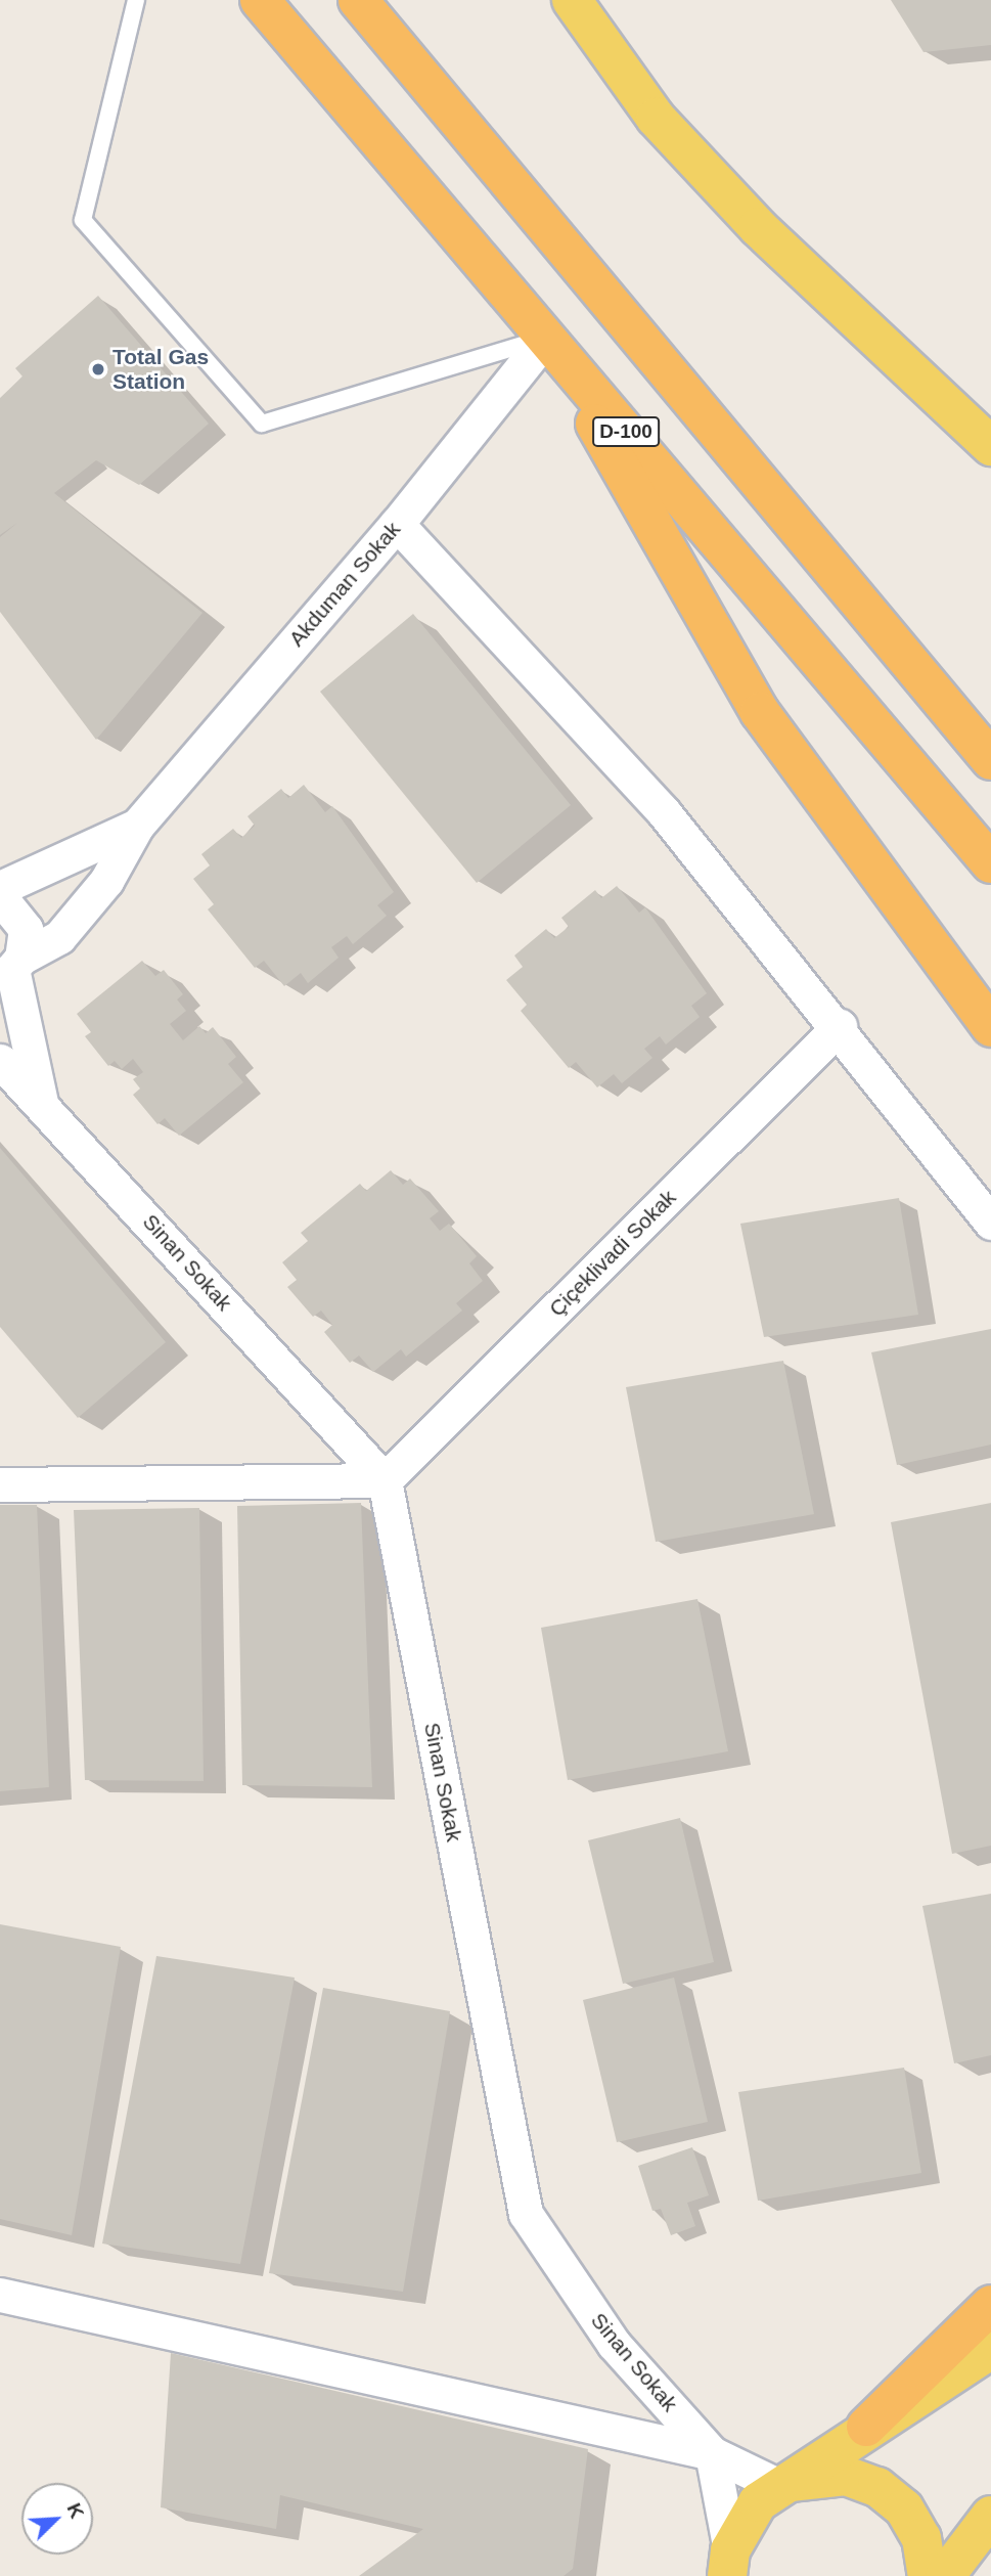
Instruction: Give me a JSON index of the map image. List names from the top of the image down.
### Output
{
  "streets": {
    "highway": ["D-100"],
    "street": ["Akduman Sokak", "Çiçeklivadi Sokak", "Sinan Sokak"]
  },
  "crossings": [
    ["D-100", "Akduman Sokak"],
    ["Çiçeklivadi Sokak", "Sinan Sokak"]
  ],
  "places": ["Total Gas Station"],
  "north": "top right"
}
